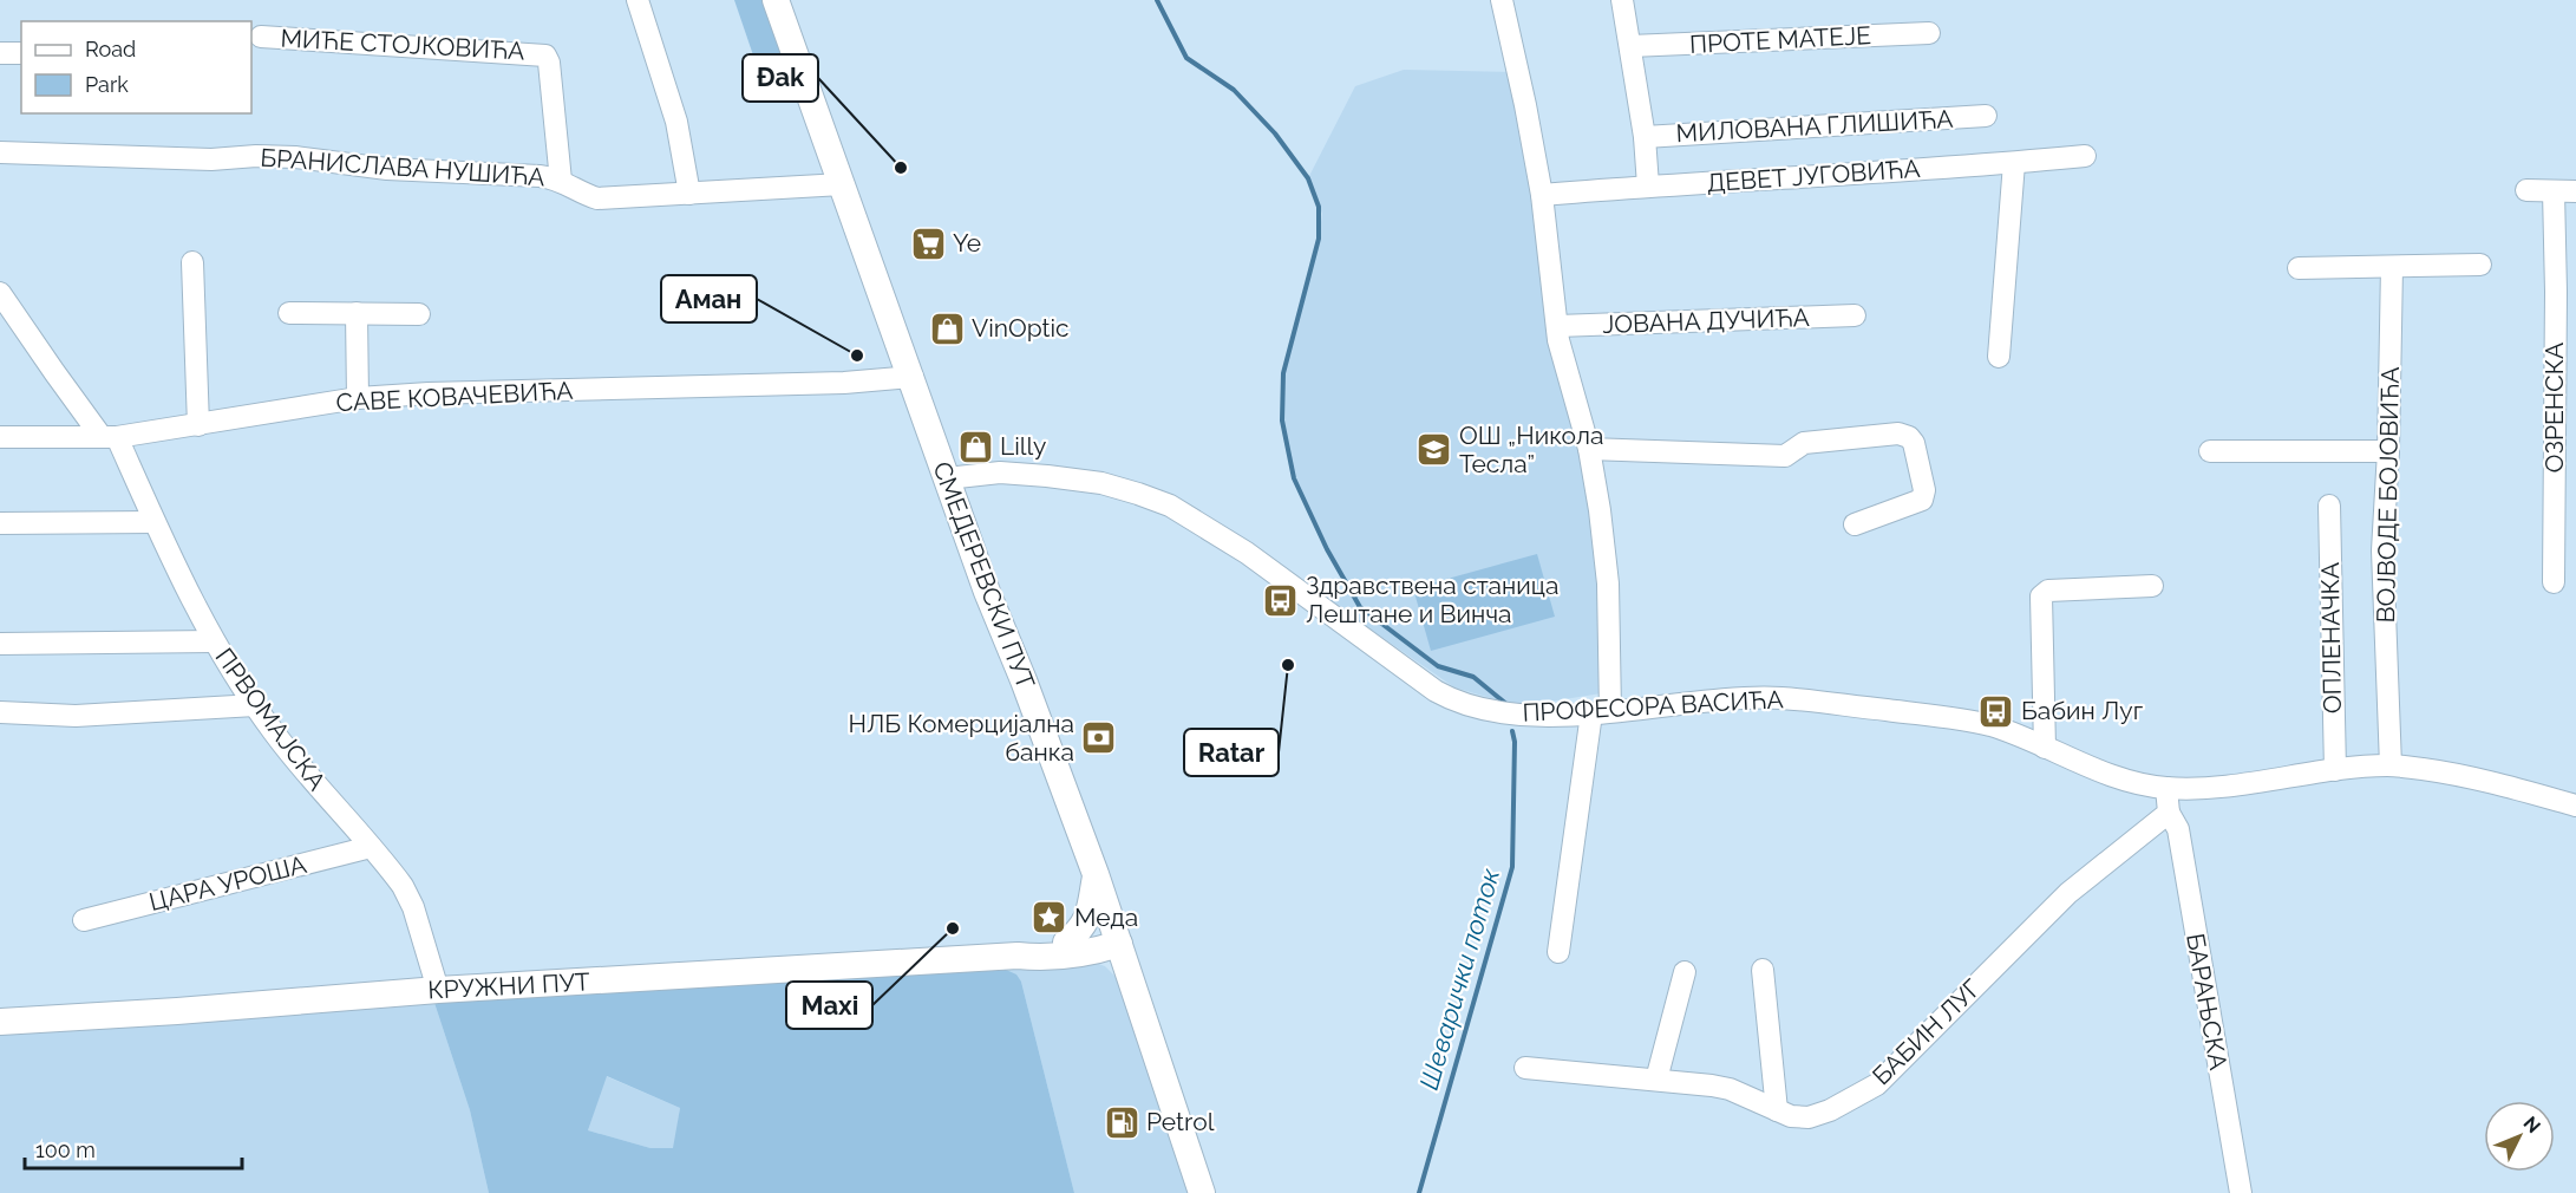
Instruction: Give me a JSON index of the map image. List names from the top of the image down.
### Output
{
  "streets": {
    "main road": ["СМЕДЕРЕВСКИ ПУТ", "КРУЖНИ ПУТ"],
    "street": [
      "ПРОТЕ МАТЕЈЕ",
      "МИЋЕ СТОЈКОВИЋА",
      "МИЛОВАНА ГЛИШИЋА",
      "БРАНИСЛАВА НУШИЋА",
      "ДЕВЕТ ЈУГОВИЋА",
      "ЈОВАНА ДУЧИЋА",
      "САВЕ КОВАЧЕВИЋА",
      "ОЗРЕНСКА",
      "ВОЈВОДЕ БОЈОВИЋА",
      "ОПЛЕНАЧКА",
      "ПРОФЕСОРА ВАСИЋА",
      "ПРВОМАЈСКА",
      "ЦАРА УРОША",
      "БАРАЊСКА",
      "БАБИН ЛУГ"
    ]
  },
  "crossings": [
    ["МИЋЕ СТОЈКОВИЋА", "БРАНИСЛАВА НУШИЋА"],
    ["БРАНИСЛАВА НУШИЋА", "СМЕДЕРЕВСКИ ПУТ"],
    ["САВЕ КОВАЧЕВИЋА", "СМЕДЕРЕВСКИ ПУТ"],
    ["САВЕ КОВАЧЕВИЋА", "ПРВОМАЈСКА"],
    ["ВОЈВОДЕ БОЈОВИЋА", "ПРОФЕСОРА ВАСИЋА"],
    ["СМЕДЕРЕВСКИ ПУТ", "ПРОФЕСОРА ВАСИЋА"],
    ["СМЕДЕРЕВСКИ ПУТ", "КРУЖНИ ПУТ"],
    ["ОПЛЕНАЧКА", "ПРОФЕСОРА ВАСИЋА"],
    ["ПРВОМАЈСКА", "ЦАРА УРОША"],
    ["ПРВОМАЈСКА", "КРУЖНИ ПУТ"],
    ["БАРАЊСКА", "БАБИН ЛУГ"]
  ],
  "water": ["Шеварички поток"],
  "places": {
    "other": [
      "Đak",
      "Аман",
      "Ratar",
      "Maxi"
    ],
    "supermarket": ["Ye"],
    "shop": ["VinOptic", "Lilly"],
    "school or university": ["ОШ „Никола Тесла”"],
    "bus stop": ["Здравствена станица Лештане и Винча", "Бабин Луг"],
    "bank": ["НЛБ Комерцијална банка"],
    "place": ["Меда"],
    "fuel station": ["Petrol"]
  },
  "legend": ["Road", "Park"],
  "scale_bar": "100 m",
  "north": "top right"
}
